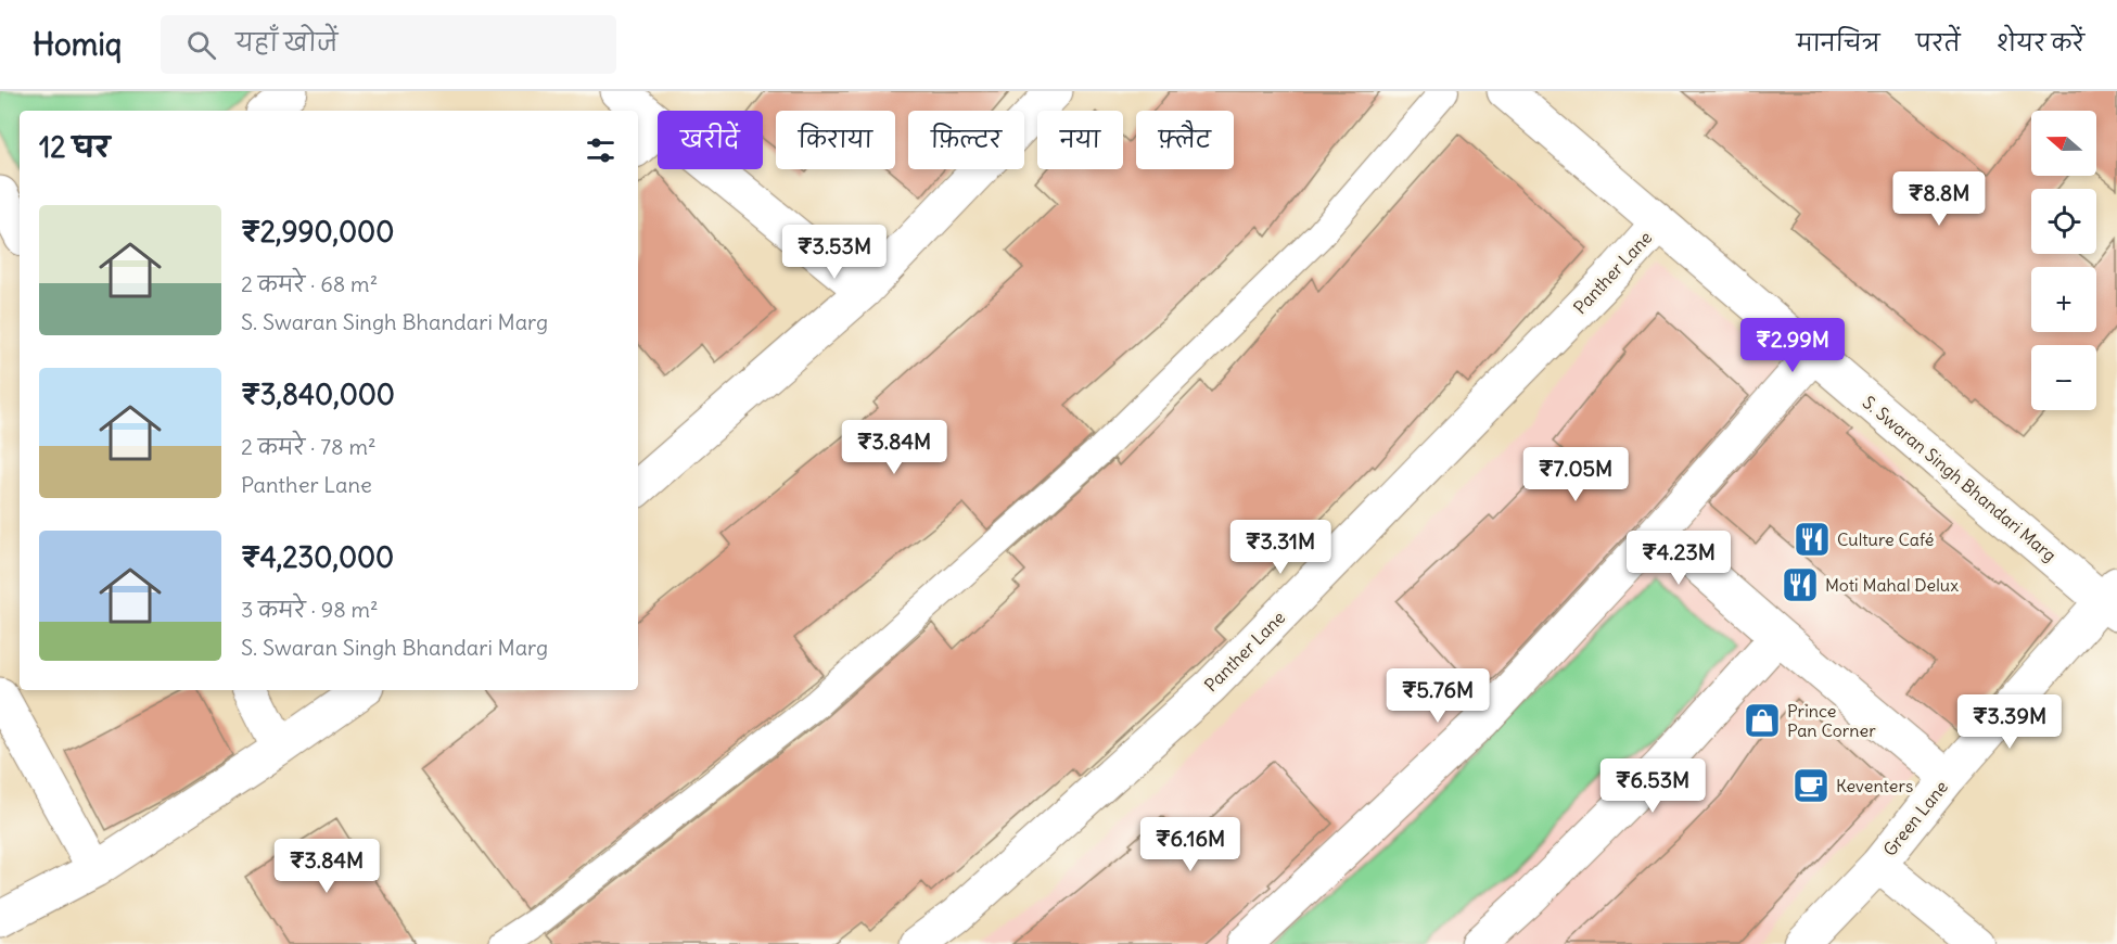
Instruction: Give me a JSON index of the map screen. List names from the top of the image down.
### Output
{
  "streets": {
    "street": ["Panther Lane", "S. Swaran Singh Bhandari Marg", "Green Lane"]
  },
  "crossings": [
    ["Panther Lane", "S. Swaran Singh Bhandari Marg"],
    ["S. Swaran Singh Bhandari Marg", "Green Lane"]
  ],
  "places": {
    "restaurant": ["Culture Café", "Moti Mahal Delux"],
    "shop": ["Prince Pan Corner"],
    "cafe": ["Keventers"]
  },
  "north": "left",
  "page": {
    "header": "Homiq",
    "search": "यहाँ खोजें",
    "nav": ["मानचित्र", "परतें", "शेयर करें"],
    "map_buttons": ["+", "−"],
    "chip": [
      "खरीदें",
      "किराया",
      "फ़िल्टर",
      "नया",
      "फ़्लैट"
    ],
    "heading": "12 घर",
    "price": [
      "₹8.8M",
      "₹3.53M",
      "₹2.99M",
      "₹3.84M",
      "₹7.05M",
      "₹3.31M",
      "₹4.23M",
      "₹5.76M",
      "₹3.39M",
      "₹6.53M",
      "₹6.16M",
      "₹3.84M"
    ],
    "list": [
      {
        "name": "₹2,990,000",
        "note": "2 कमरे · 68 m² · S. Swaran Singh Bhandari Marg"
      },
      {
        "name": "₹3,840,000",
        "note": "2 कमरे · 78 m² · Panther Lane"
      },
      {
        "name": "₹4,230,000",
        "note": "3 कमरे · 98 m² · S. Swaran Singh Bhandari Marg"
      }
    ]
  }
}
